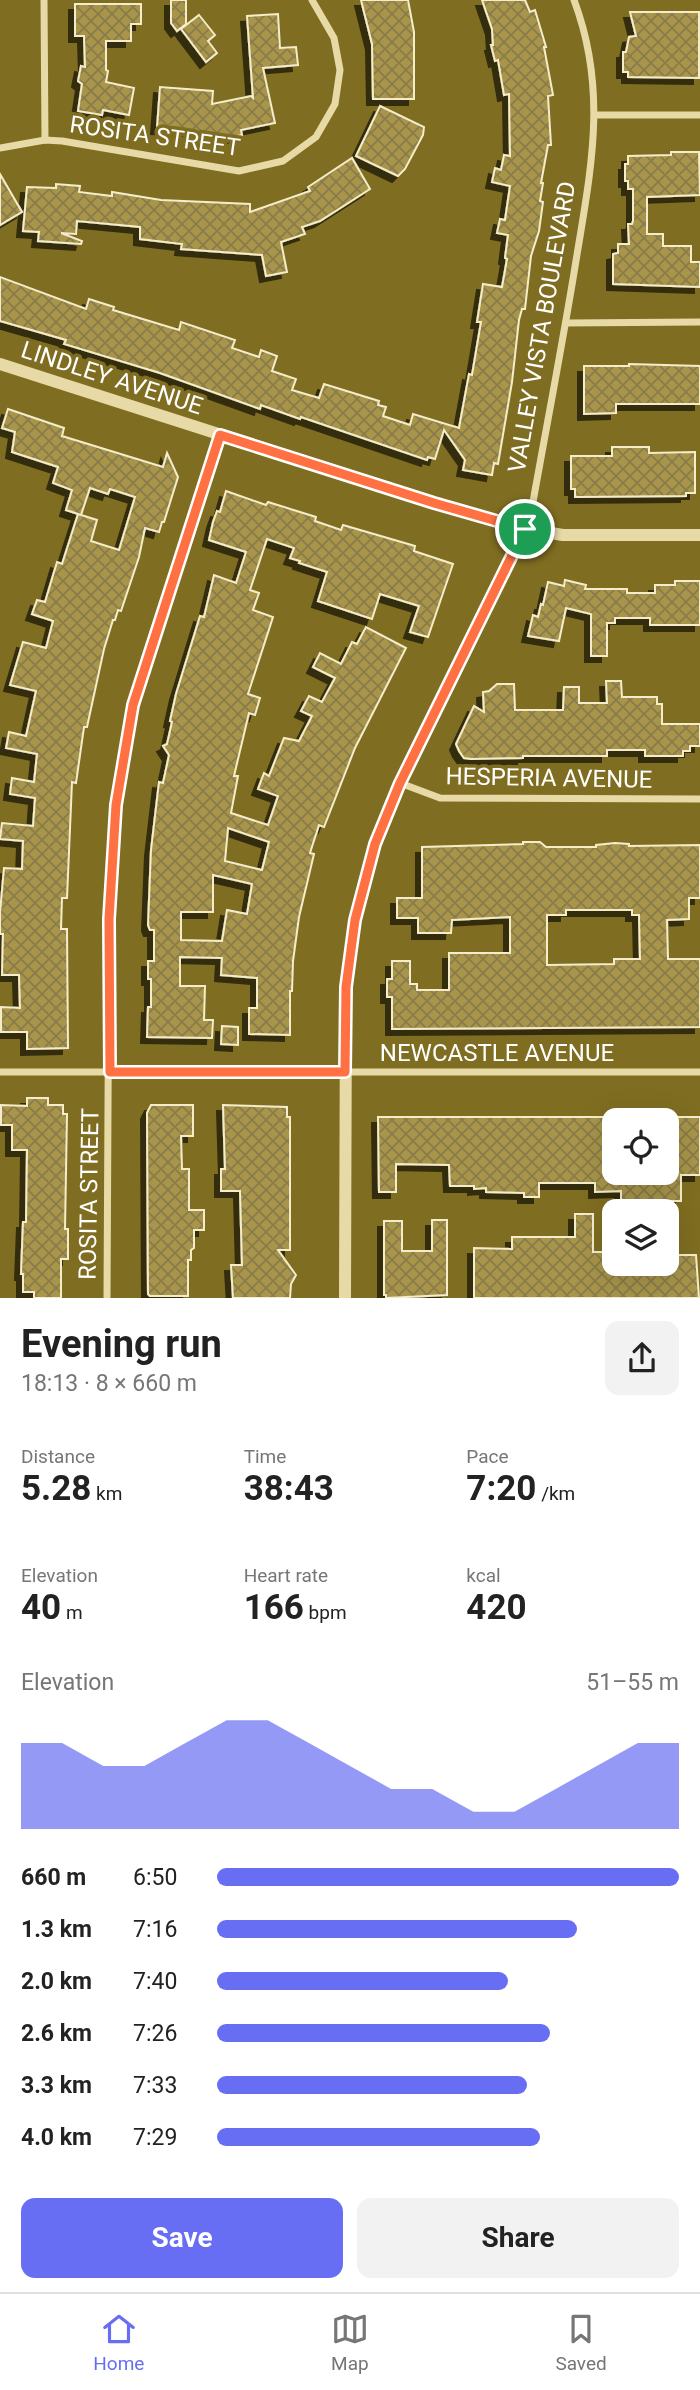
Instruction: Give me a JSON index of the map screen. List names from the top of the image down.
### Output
{
  "streets": {
    "street": [
      "ROSITA STREET",
      "VALLEY VISTA BOULEVARD",
      "LINDLEY AVENUE",
      "HESPERIA AVENUE",
      "NEWCASTLE AVENUE"
    ]
  },
  "crossings": [
    ["ROSITA STREET", "LINDLEY AVENUE"],
    ["ROSITA STREET", "NEWCASTLE AVENUE"],
    ["VALLEY VISTA BOULEVARD", "LINDLEY AVENUE"],
    ["VALLEY VISTA BOULEVARD", "HESPERIA AVENUE"],
    ["VALLEY VISTA BOULEVARD", "NEWCASTLE AVENUE"]
  ],
  "page": {
    "heading": ["Evening run", "18:13 · 8 × 660 m"],
    "stats": [
      ["Distance", "5.28 km"],
      ["Time", "38:43"],
      ["Pace", "7:20 /km"],
      ["Elevation", "40 m"],
      ["Heart rate", "166 bpm"],
      ["kcal", "420"]
    ],
    "chart": ["Elevation", "51–55 m"],
    "list": [
      {
        "name": "660 m",
        "note": "6:50"
      },
      {
        "name": "1.3 km",
        "note": "7:16"
      },
      {
        "name": "2.0 km",
        "note": "7:40"
      },
      {
        "name": "2.6 km",
        "note": "7:26"
      },
      {
        "name": "3.3 km",
        "note": "7:33"
      },
      {
        "name": "4.0 km",
        "note": "7:29"
      }
    ],
    "buttons": ["Save", "Share"],
    "tabs": ["Home", "Map", "Saved"]
  }
}
